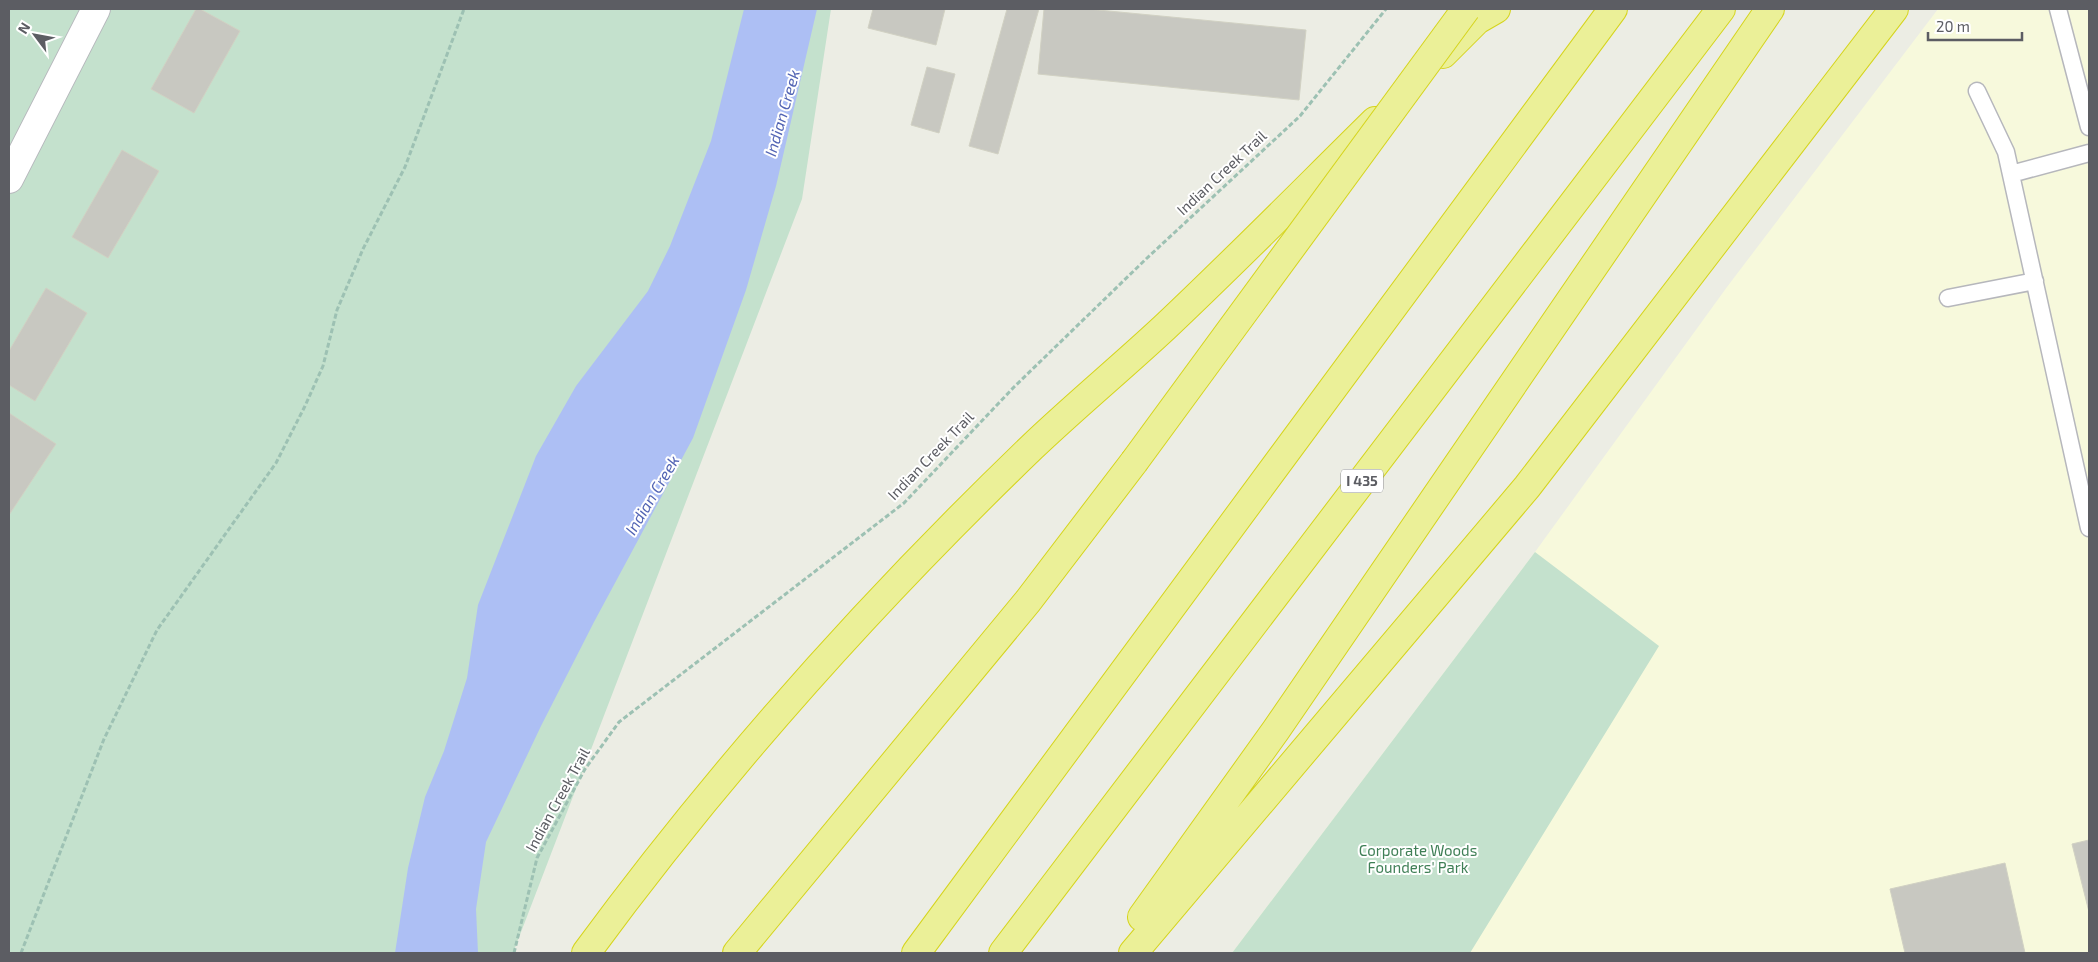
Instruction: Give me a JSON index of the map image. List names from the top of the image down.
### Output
{
  "streets": {
    "highway": ["I 435"],
    "path": ["Indian Creek Trail"]
  },
  "water": ["Indian Creek"],
  "parks": ["Corporate Woods Founders' Park"],
  "scale_bar": "20 m",
  "north": "top left"
}
